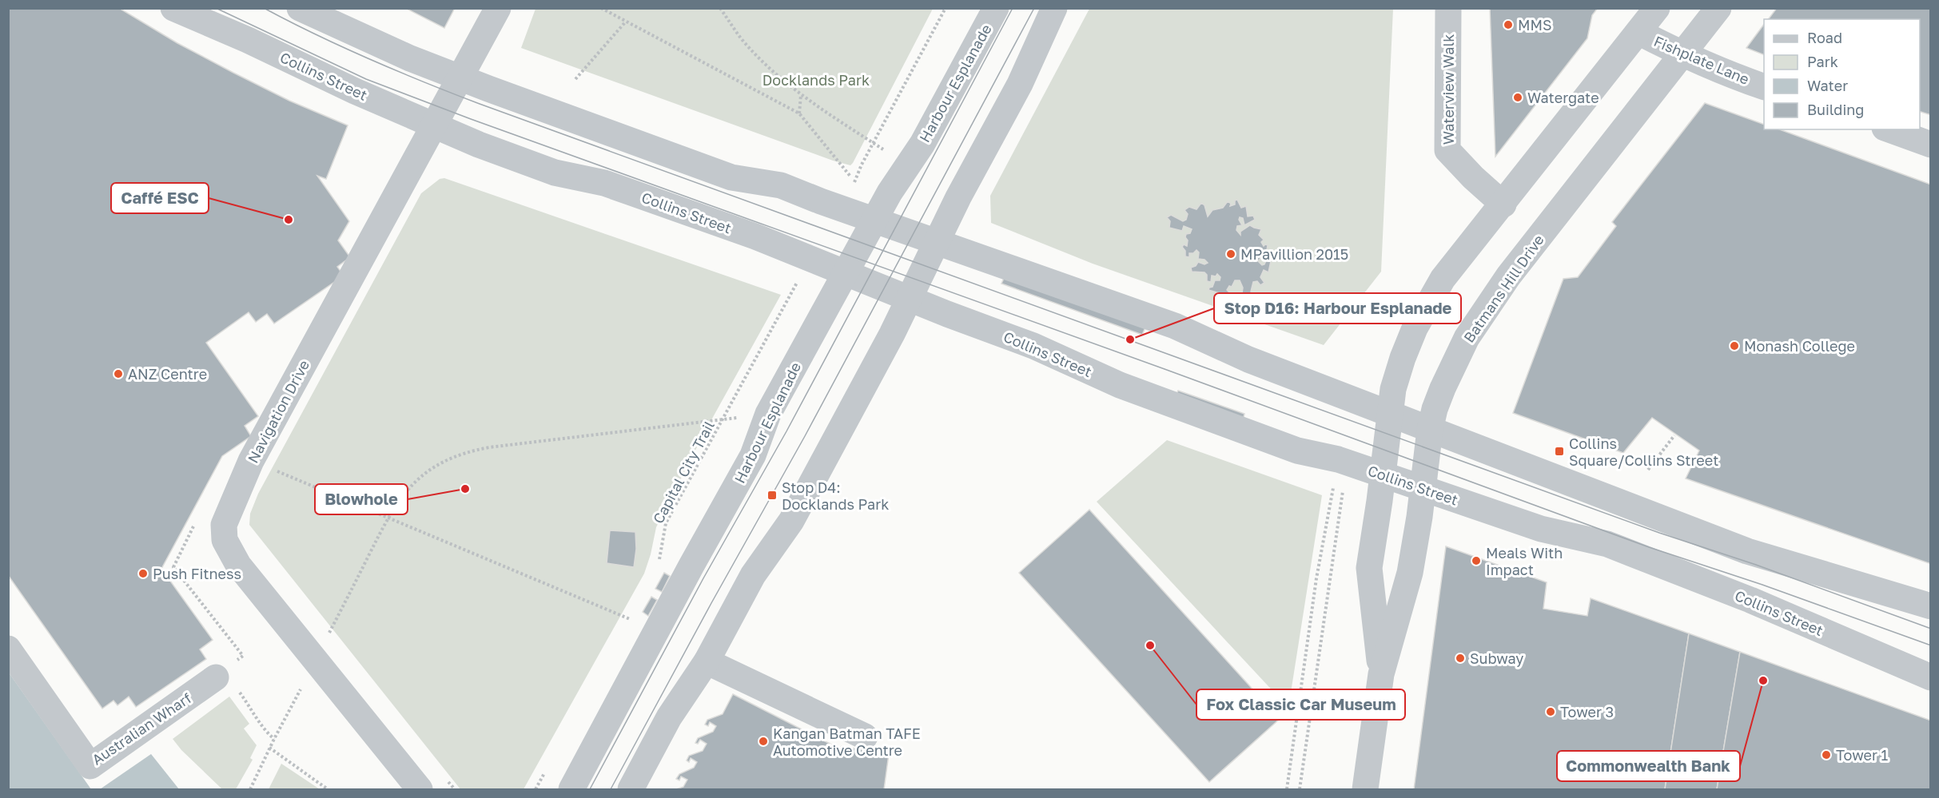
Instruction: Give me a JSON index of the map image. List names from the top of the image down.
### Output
{
  "streets": {
    "street": [
      "Fishplate Lane",
      "Collins Street",
      "Harbour Esplanade",
      "Waterview Walk",
      "Batmans Hill Drive",
      "Navigation Drive",
      "Australian Wharf"
    ],
    "path": ["Capital City Trail"]
  },
  "crossings": [
    ["Fishplate Lane", "Batmans Hill Drive"],
    ["Collins Street", "Harbour Esplanade"],
    ["Collins Street", "Batmans Hill Drive"],
    ["Collins Street", "Navigation Drive"],
    ["Waterview Walk", "Batmans Hill Drive"]
  ],
  "parks": ["Docklands Park"],
  "places": {
    "other": [
      "MMS",
      "Watergate",
      "Caffé ESC",
      "MPavillion 2015",
      "Stop D16: Harbour Esplanade",
      "Monash College",
      "ANZ Centre",
      "Blowhole",
      "Meals With Impact",
      "Push Fitness",
      "Fox Classic Car Museum",
      "Subway",
      "Commonwealth Bank",
      "Tower 3",
      "Kangan Batman TAFE Automotive Centre",
      "Tower 1"
    ],
    "transit": ["Collins Square/Collins Street", "Stop D4: Docklands Park"]
  },
  "legend": [
    "Road",
    "Park",
    "Water",
    "Building"
  ]
}
